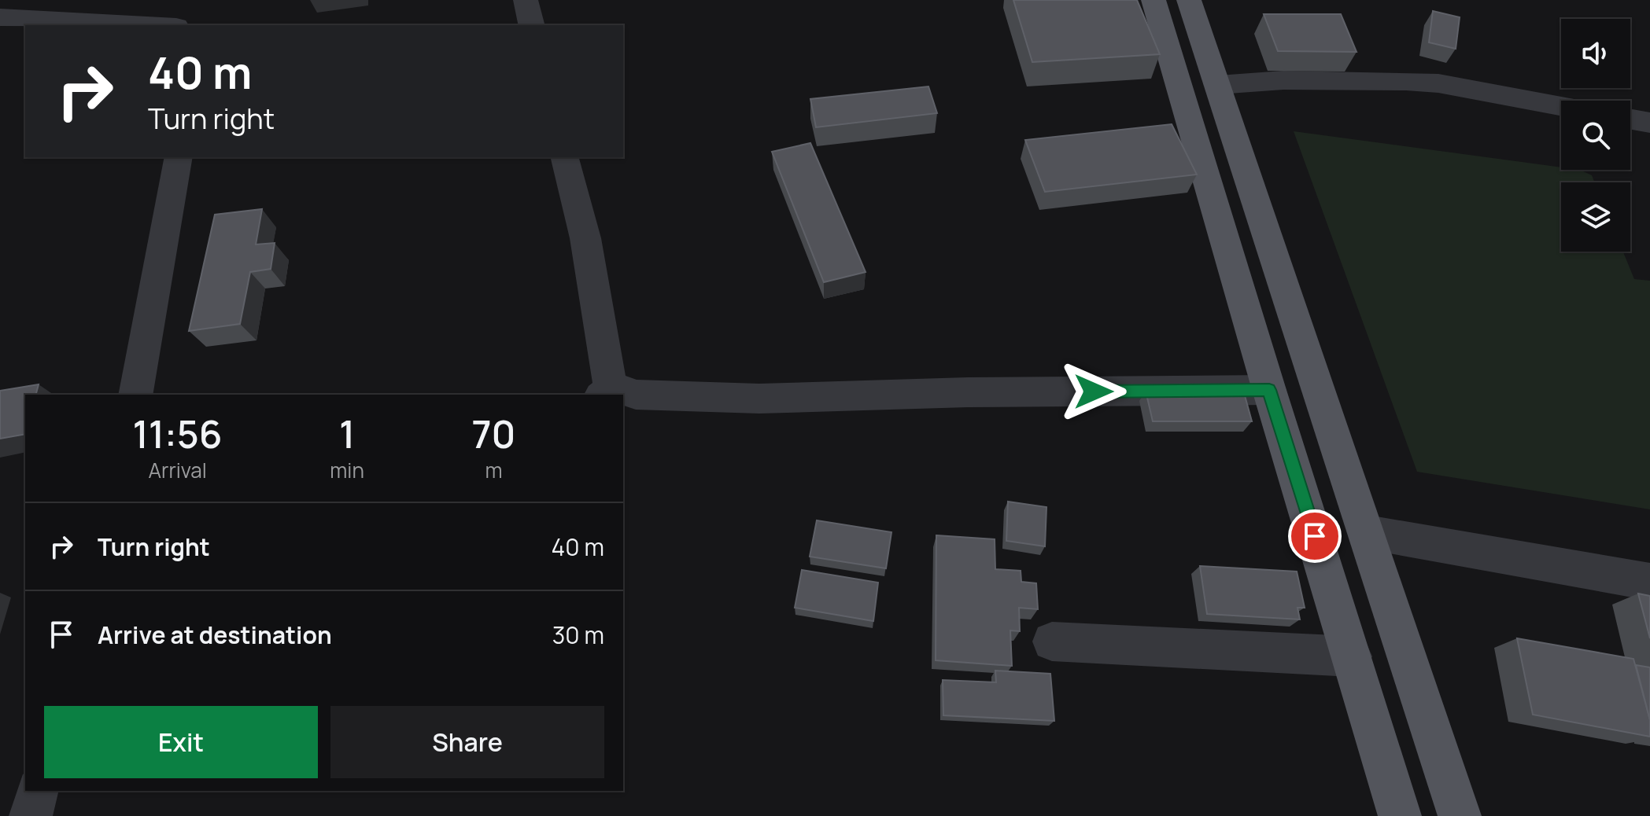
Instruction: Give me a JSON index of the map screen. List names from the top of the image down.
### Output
{
  "page": {
    "turn": ["40 m", "Turn right"],
    "eta": [
      "11:56",
      "Arrival",
      "1",
      "min",
      "70",
      "m"
    ],
    "list": [
      {
        "name": "Turn right",
        "value": "40 m"
      },
      {
        "name": "Arrive at destination",
        "value": "30 m"
      }
    ],
    "buttons": ["Exit", "Share"]
  }
}
